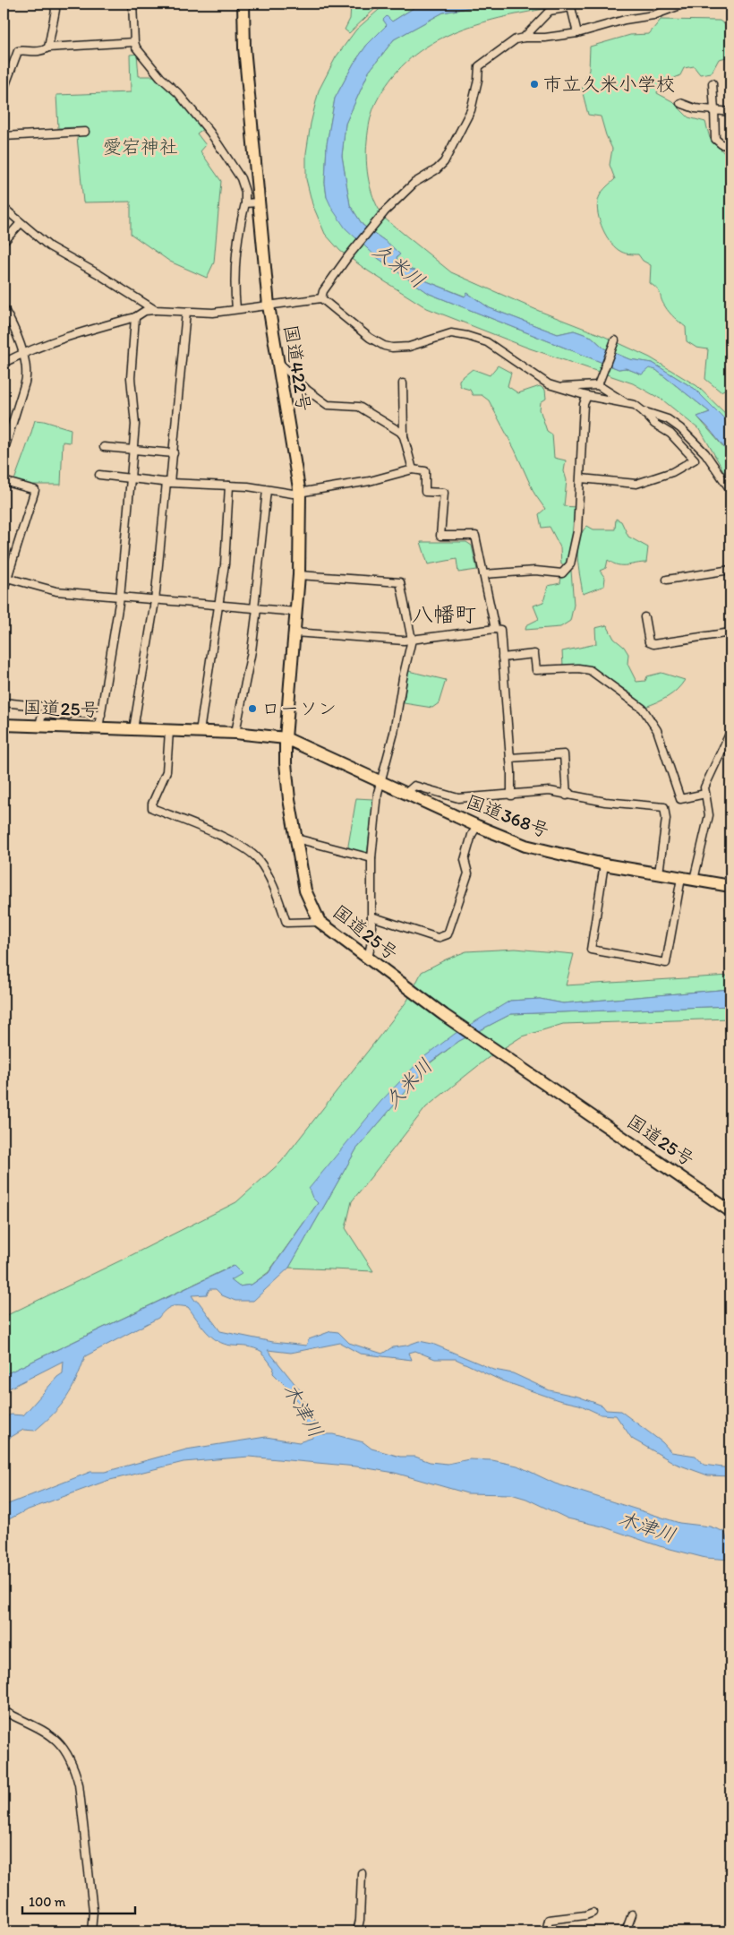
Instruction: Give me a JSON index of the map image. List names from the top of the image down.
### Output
{
  "streets": {
    "highway": ["国道422号", "国道25号", "国道368号"]
  },
  "crossings": [
    ["国道422号", "国道25号"],
    ["国道422号", "国道368号"],
    ["国道25号", "国道368号"]
  ],
  "districts": ["八幡町"],
  "water": ["久米川", "木津川"],
  "parks": ["愛宕神社"],
  "places": ["市立久米小学校", "ローソン"],
  "scale_bar": "100 m"
}
